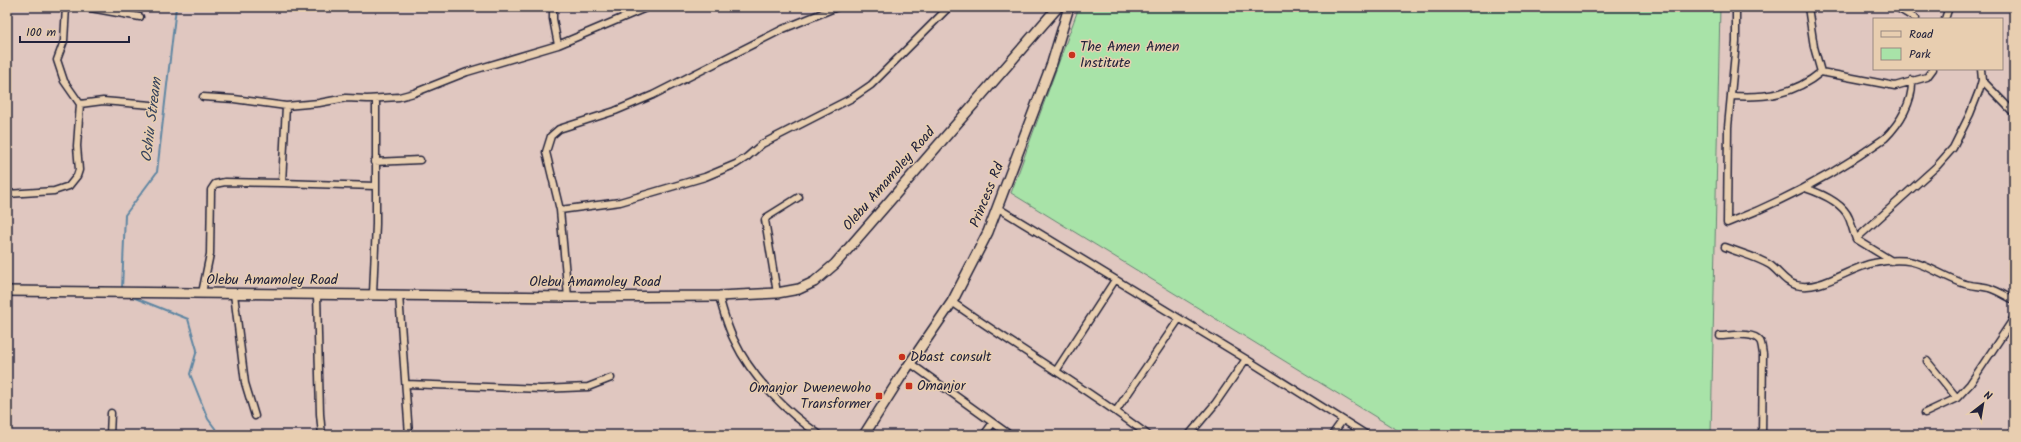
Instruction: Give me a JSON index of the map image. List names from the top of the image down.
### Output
{
  "streets": {
    "street": ["Olebu Amamoley Road", "Princess Rd"]
  },
  "water": ["Oshiu Stream"],
  "places": {
    "other": ["The Amen Amen Institute", "Dbast consult"],
    "transit": ["Omanjor", "Omanjor Dwenewoho Transformer"]
  },
  "legend": ["Road", "Park"],
  "scale_bar": "100 m",
  "north": "top right"
}
